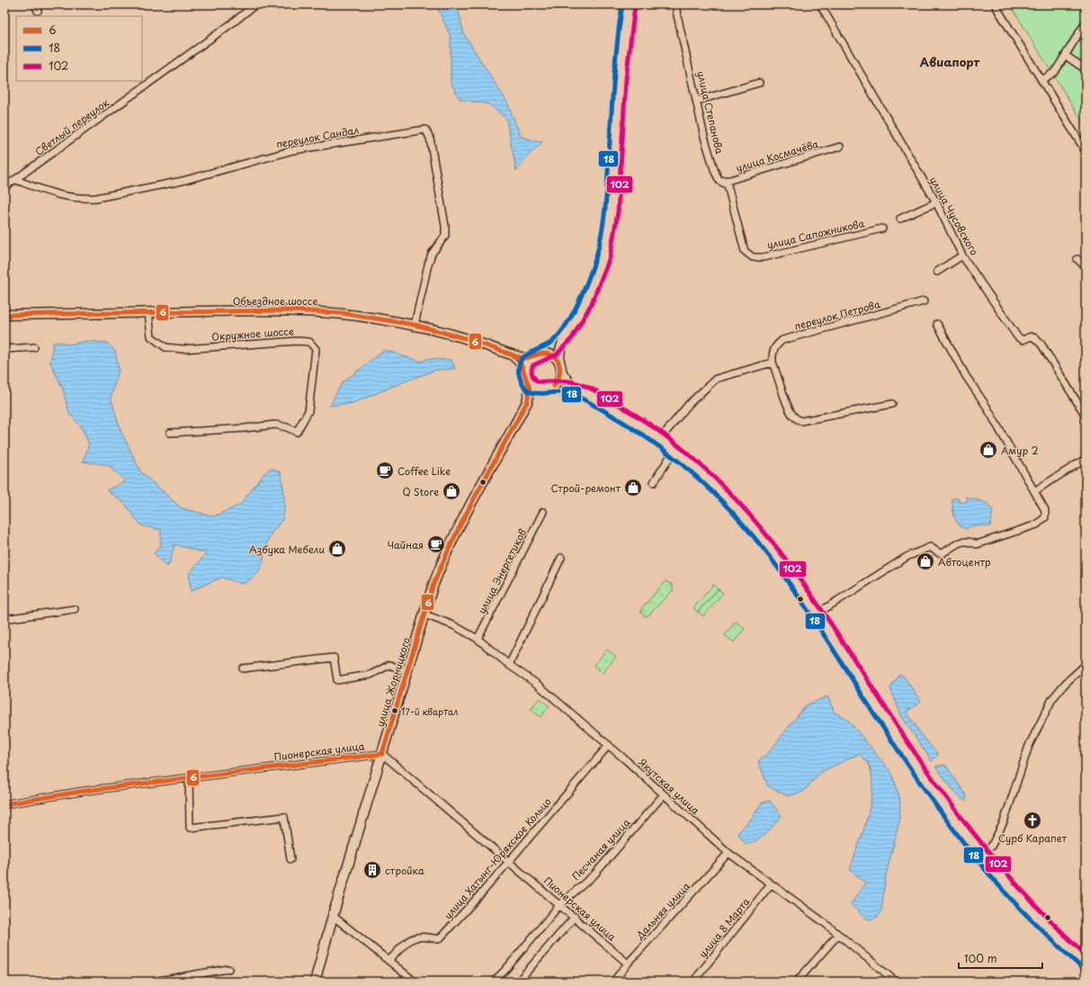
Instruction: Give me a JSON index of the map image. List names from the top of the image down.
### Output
{
  "streets": {
    "main road": ["Объездное шоссе", "улица Жорницкого"],
    "street": [
      "улица Степанова",
      "Светлый переулок",
      "переулок Сандал",
      "улица Космачёва",
      "улица Чусовского",
      "улица Сапожникова",
      "переулок Петрова",
      "Окружное шоссе",
      "улица Энергетиков",
      "Пионерская улица",
      "Якутская улица",
      "Песчаная улица",
      "улица Хатынг-Юряхское Кольцо",
      "Дальняя улица",
      "улица 8 Марта"
    ]
  },
  "crossings": [
    ["улица Степанова", "улица Космачёва"],
    ["улица Степанова", "улица Сапожникова"],
    ["Светлый переулок", "переулок Сандал"],
    ["переулок Сандал", "Объездное шоссе"],
    ["Объездное шоссе", "Окружное шоссе"],
    ["Объездное шоссе", "улица Жорницкого"],
    ["улица Энергетиков", "Якутская улица"],
    ["улица Жорницкого", "Пионерская улица"],
    ["улица Жорницкого", "Якутская улица"],
    ["Пионерская улица", "Песчаная улица"],
    ["Пионерская улица", "улица Хатынг-Юряхское Кольцо"],
    ["Пионерская улица", "Дальняя улица"],
    ["Якутская улица", "Песчаная улица"],
    ["Якутская улица", "улица Хатынг-Юряхское Кольцо"],
    ["Якутская улица", "Дальняя улица"],
    ["Якутская улица", "улица 8 Марта"]
  ],
  "districts": ["Авиапорт"],
  "places": {
    "shop": [
      "Амур 2",
      "Строй-ремонт",
      "Q Store",
      "Азбука Мебели",
      "Автоцентр"
    ],
    "cafe": ["Coffee Like", "Чайная"],
    "other": ["17-й квартал"],
    "church": ["Сурб Карапет"],
    "building": ["стройка"]
  },
  "lines": ["transit line 18", "transit line 102", "transit line 6"],
  "legend": ["6", "18", "102"],
  "scale_bar": "100 m"
}
